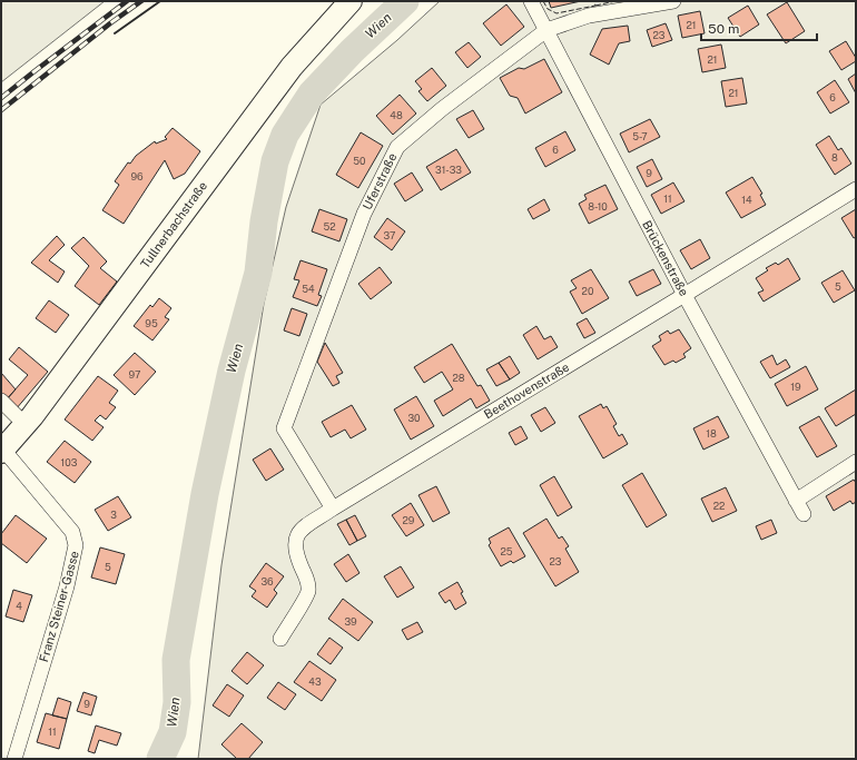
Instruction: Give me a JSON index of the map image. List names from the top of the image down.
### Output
{
  "streets": {
    "main road": ["Tullnerbachstraße"],
    "street": [
      "Uferstraße",
      "Brückenstraße",
      "Beethovenstraße",
      "Franz Steiner-Gasse"
    ]
  },
  "crossings": [
    ["Uferstraße", "Brückenstraße"],
    ["Uferstraße", "Beethovenstraße"],
    ["Tullnerbachstraße", "Franz Steiner-Gasse"],
    ["Brückenstraße", "Beethovenstraße"]
  ],
  "water": ["Wien"],
  "house_numbers": [
    "21",
    "23",
    "21",
    "21",
    "6",
    "48",
    "5-7",
    "6",
    "8",
    "50",
    "31-33",
    "9",
    "96",
    "11",
    "14",
    "8-10",
    "52",
    "37",
    "5",
    "54",
    "20",
    "95",
    "97",
    "28",
    "19",
    "30",
    "18",
    "103",
    "22",
    "3",
    "29",
    "25",
    "23",
    "5",
    "36",
    "4",
    "39",
    "43",
    "9",
    "11"
  ],
  "scale_bar": "50 m"
}
